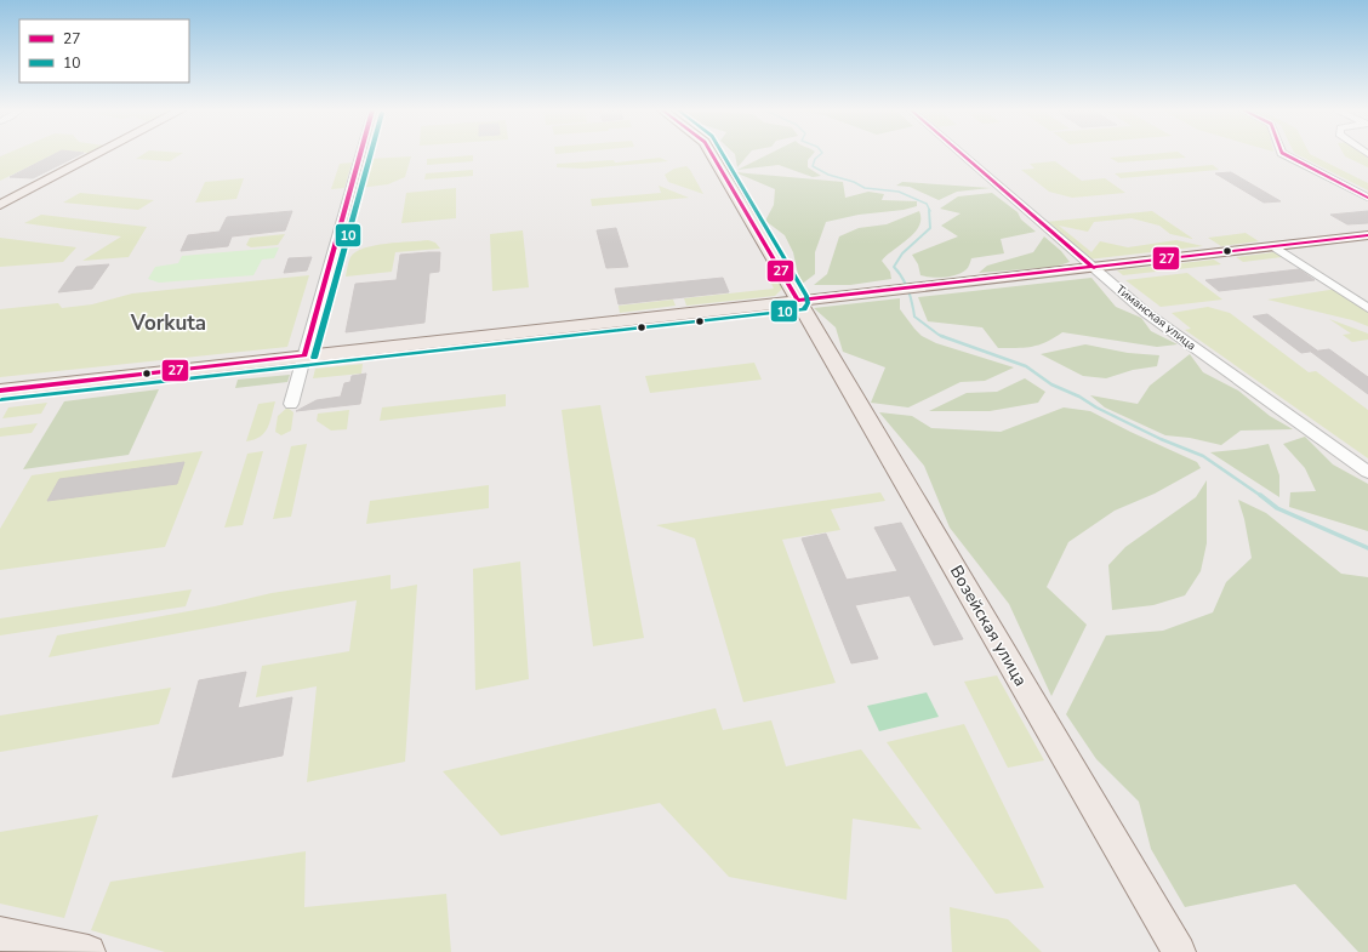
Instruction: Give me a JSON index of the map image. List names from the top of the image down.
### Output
{
  "streets": {
    "main road": ["Возейская улица"],
    "street": ["Тиманская улица"]
  },
  "districts": ["Vorkuta"],
  "lines": ["transit line 27", "transit line 10"],
  "legend": ["27", "10"]
}
